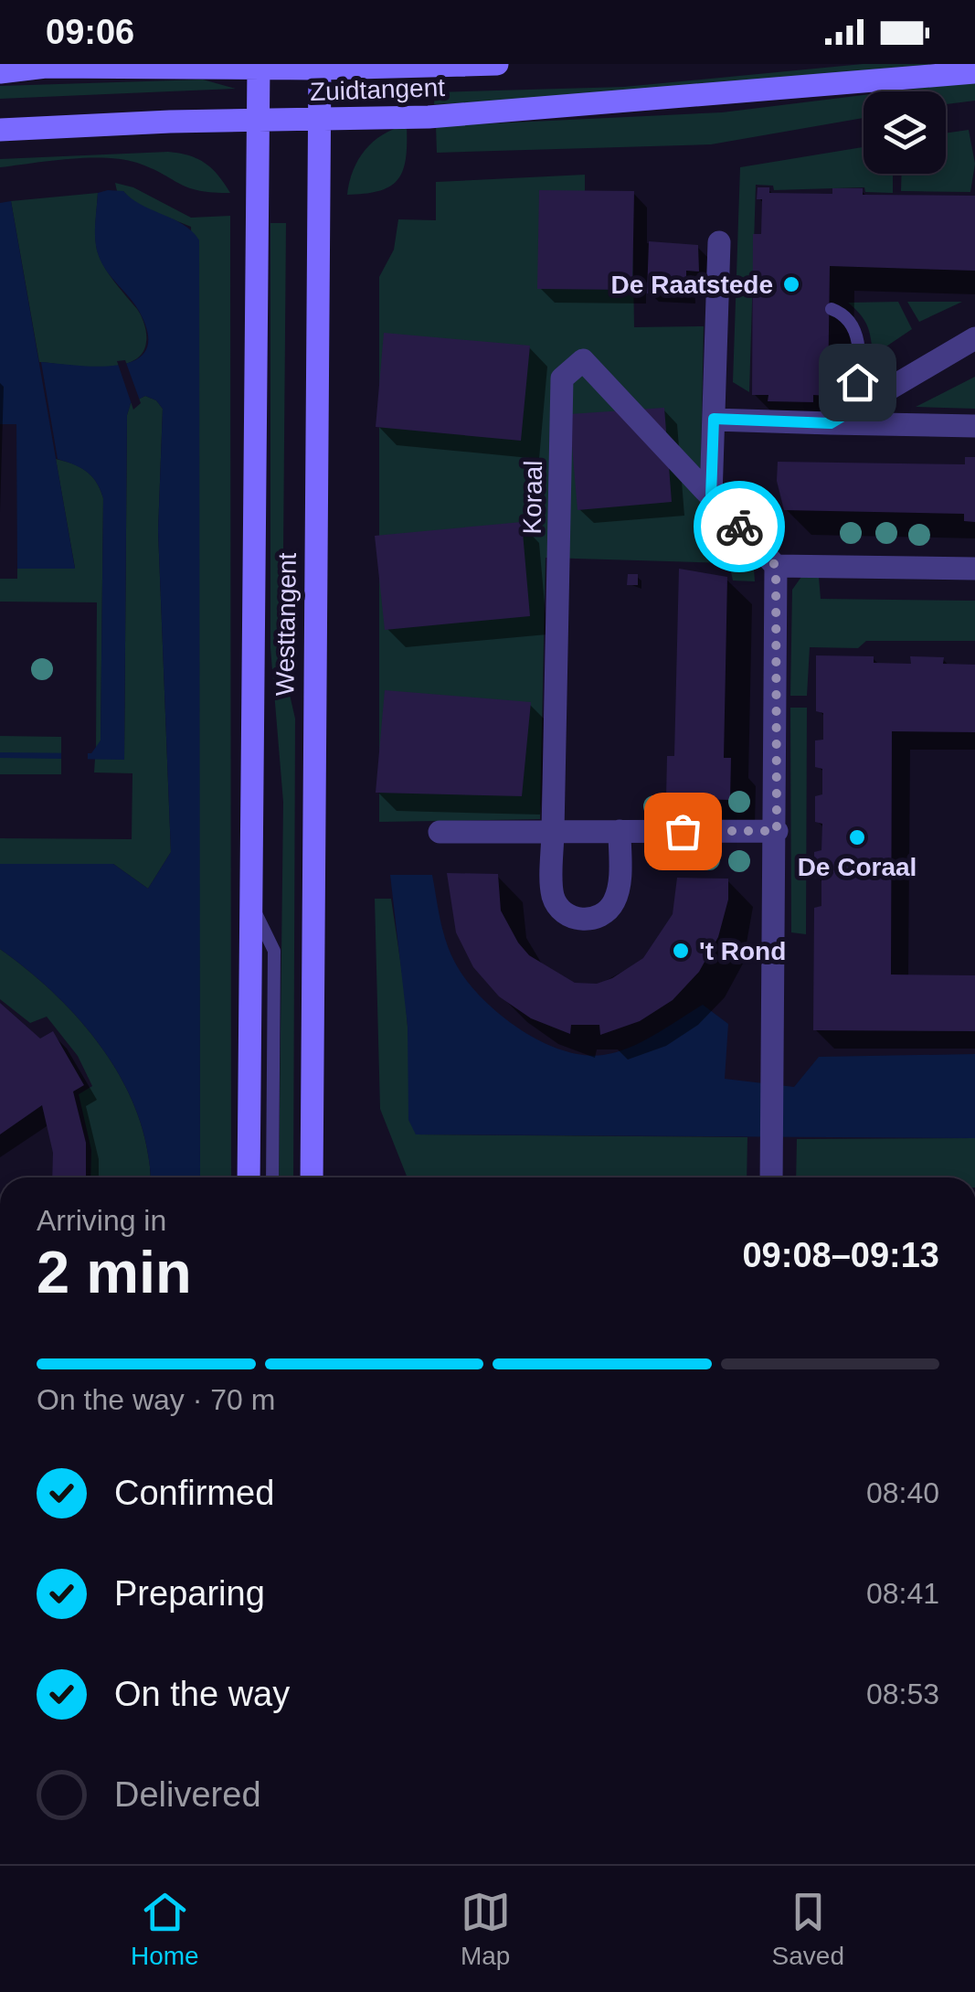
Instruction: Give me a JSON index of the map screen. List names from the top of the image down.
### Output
{
  "streets": {
    "main road": ["Zuidtangent", "Westtangent"],
    "street": ["Koraal"]
  },
  "crossings": [
    ["Zuidtangent", "Westtangent"]
  ],
  "places": ["De Raatstede", "De Coraal", "'t Rond"],
  "page": {
    "status": "09:06",
    "heading": ["2 min", "Arriving in", "09:08–09:13"],
    "bar": "On the way · 70 m",
    "list": [
      ["Confirmed", "08:40"],
      ["Preparing", "08:41"],
      ["On the way", "08:53"],
      "Delivered"
    ],
    "tabs": ["Home", "Map", "Saved"]
  }
}
